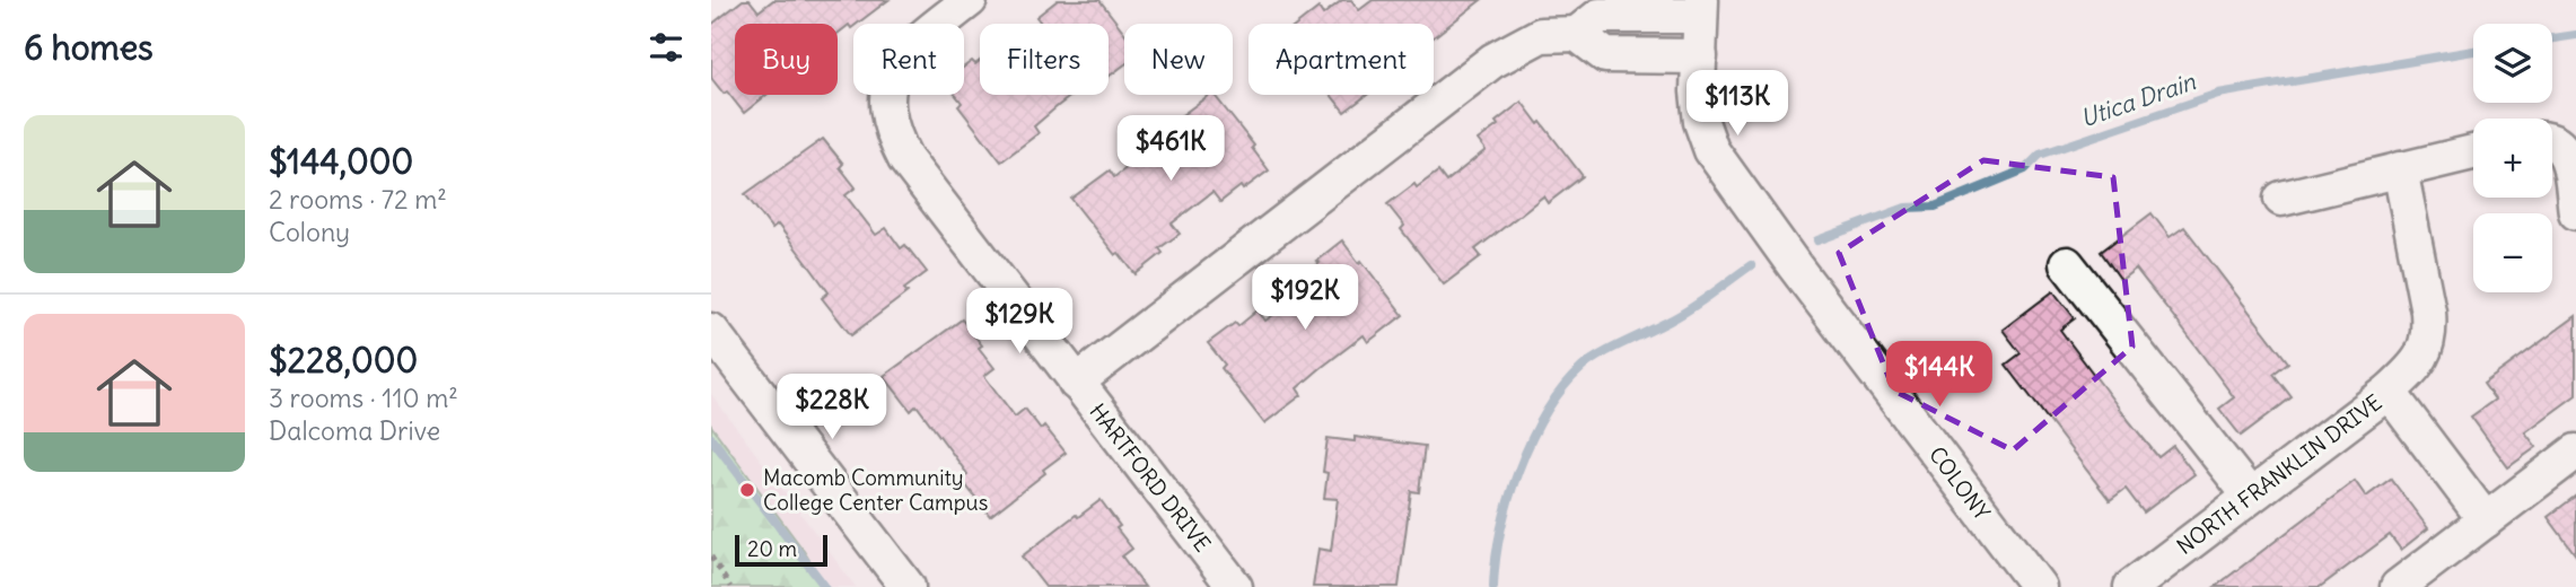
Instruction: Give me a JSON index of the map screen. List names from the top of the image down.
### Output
{
  "streets": {
    "street": ["NORTH FRANKLIN DRIVE", "HARTFORD DRIVE", "COLONY"]
  },
  "water": ["Utica Drain"],
  "places": ["Macomb Community College Center Campus"],
  "scale_bar": "20 m",
  "page": {
    "heading": "6 homes",
    "map_buttons": ["+", "−"],
    "chip": [
      "Buy",
      "Rent",
      "Filters",
      "New",
      "Apartment"
    ],
    "price": [
      "$113K",
      "$461K",
      "$192K",
      "$129K",
      "$144K",
      "$228K"
    ],
    "list": [
      {
        "name": "$144,000",
        "note": "2 rooms · 72 m² · Colony"
      },
      {
        "name": "$228,000",
        "note": "3 rooms · 110 m² · Dalcoma Drive"
      }
    ],
    "scale": "20 m"
  }
}
